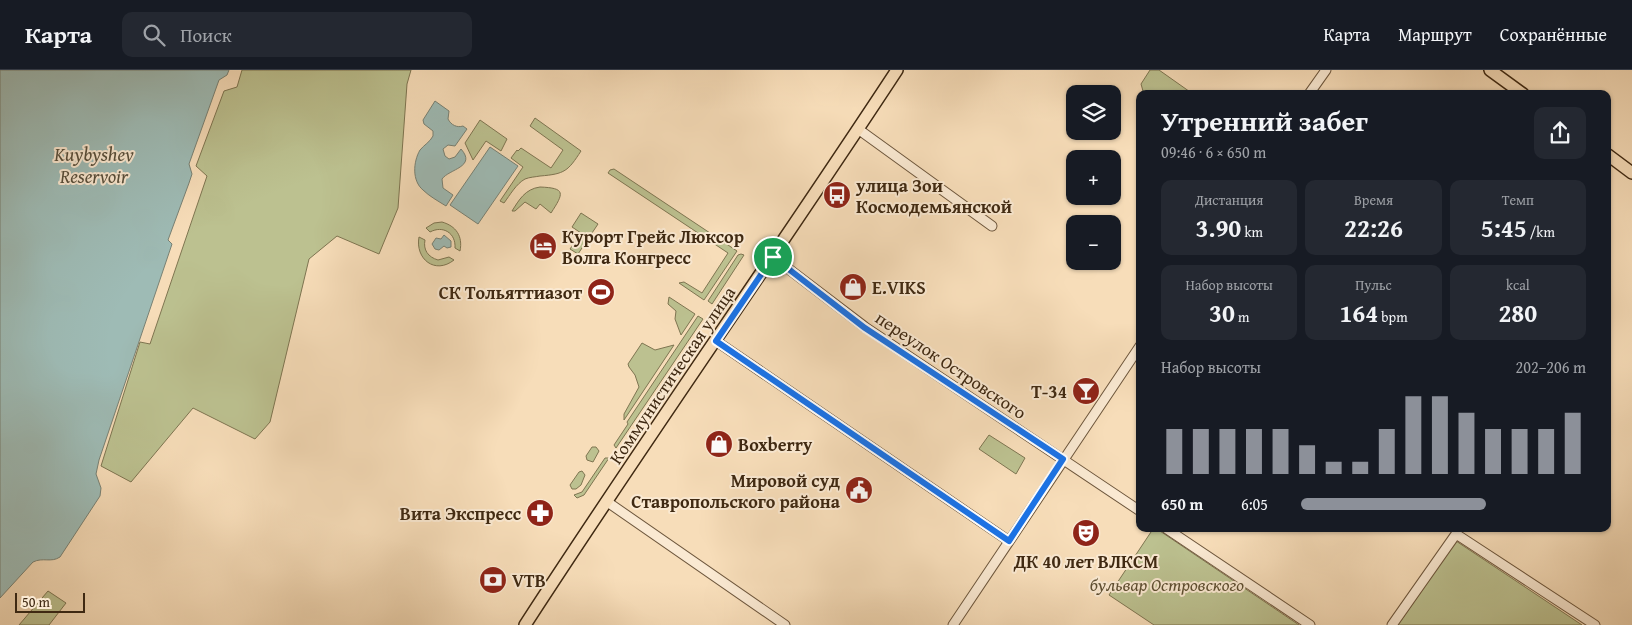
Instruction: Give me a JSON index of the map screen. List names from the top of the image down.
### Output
{
  "streets": {
    "main road": ["Коммунистическая улица"],
    "street": ["переулок Островского"]
  },
  "crossings": [
    ["переулок Островского", "Коммунистическая улица"]
  ],
  "water": ["Kuybyshev Reservoir"],
  "parks": ["бульвар Островского"],
  "places": {
    "bus stop": ["улица Зои Космодемьянской"],
    "hotel": ["Курорт Грейс Люксор Волга Конгресс"],
    "shop": ["E.VIKS", "Boxberry"],
    "sports": ["СК Тольяттиазот"],
    "bar": ["Т-34"],
    "public building": ["Мировой суд Ставропольского района"],
    "pharmacy": ["Вита Экспресс"],
    "theatre": ["ДК 40 лет ВЛКСМ"],
    "bank": ["VTB"]
  },
  "scale_bar": "50 m",
  "page": {
    "header": "Карта",
    "search": "Поиск",
    "nav": ["Карта", "Маршрут", "Сохранённые"],
    "map_buttons": ["+", "−"],
    "heading": ["Утренний забег", "09:46 · 6 × 650 m"],
    "stats": [
      ["Дистанция", "3.90 km"],
      ["Время", "22:26"],
      ["Темп", "5:45 /km"],
      ["Набор высоты", "30 m"],
      ["Пульс", "164 bpm"],
      ["kcal", "280"]
    ],
    "chart": ["Набор высоты", "202–206 m"],
    "list": [
      {
        "name": "650 m",
        "note": "6:05"
      }
    ],
    "scale": "50 m"
  }
}
